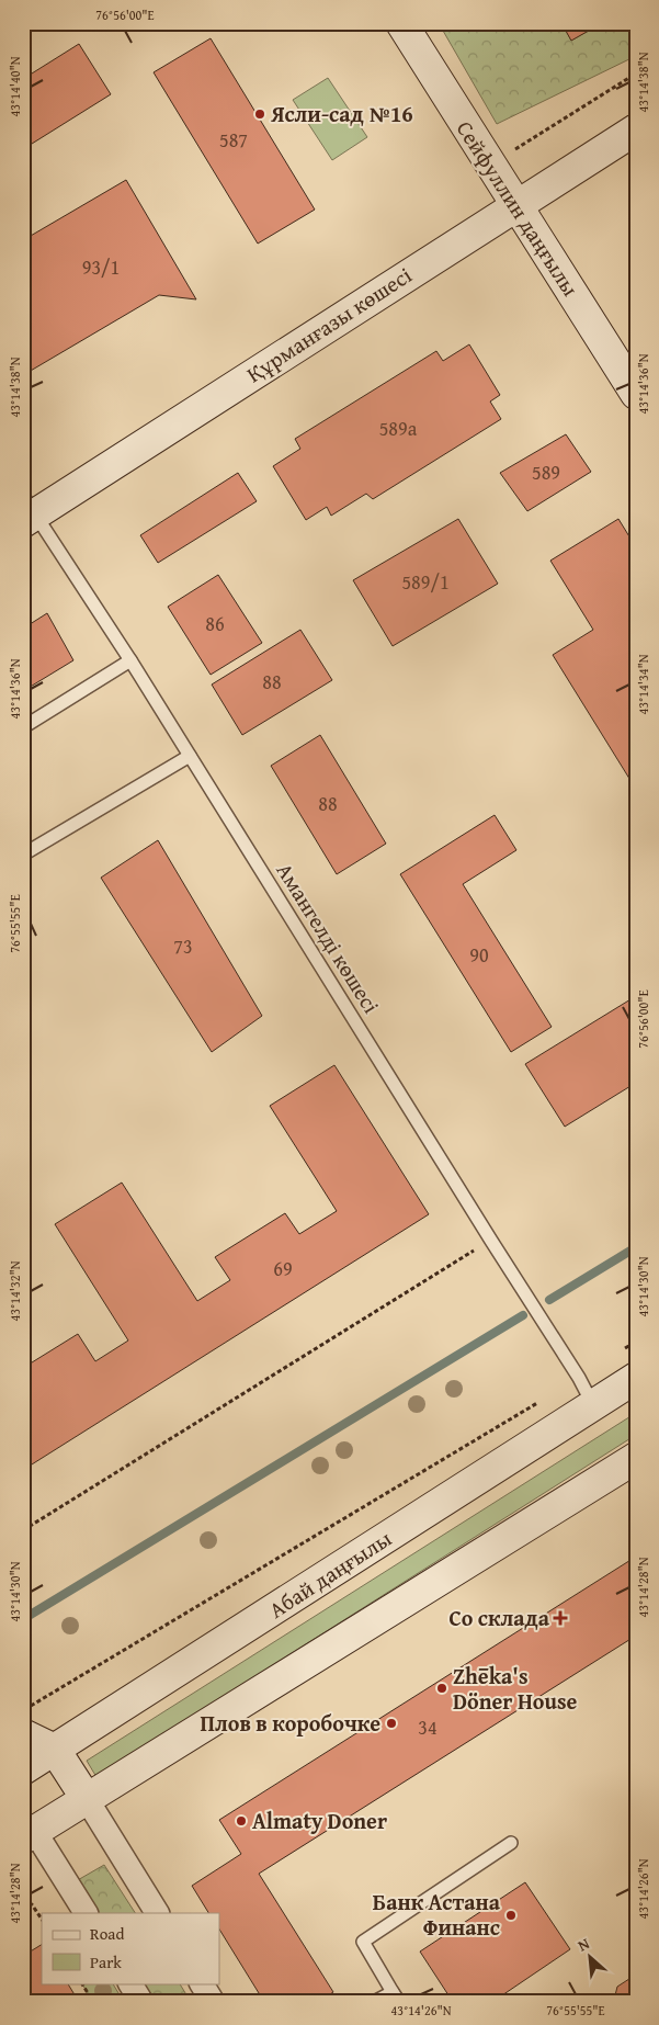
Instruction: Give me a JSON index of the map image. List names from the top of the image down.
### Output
{
  "streets": {
    "main road": ["Сейфуллин даңғылы", "Құрманғазы көшесі", "Абай даңғылы"],
    "lane": ["Амангелді көшесі"]
  },
  "crossings": [
    ["Сейфуллин даңғылы", "Құрманғазы көшесі"],
    ["Құрманғазы көшесі", "Амангелді көшесі"],
    ["Амангелді көшесі", "Абай даңғылы"]
  ],
  "places": {
    "other": [
      "Ясли-сад №16",
      "Zhēka's Döner House",
      "Плов в коробочке",
      "Almaty Doner",
      "Банк Астана Финанс"
    ],
    "health": ["Со склада"]
  },
  "house_numbers": [
    "587",
    "93/1",
    "589а",
    "589",
    "589/1",
    "86",
    "88",
    "88",
    "73",
    "90",
    "69",
    "34"
  ],
  "legend": ["Road", "Park"],
  "north": "top left",
  "coordinates": [
    "76°56'00\"E",
    "43°14'38\"N",
    "43°14'40\"N",
    "43°14'36\"N",
    "43°14'34\"N",
    "76°55'55\"E",
    "43°14'30\"N",
    "43°14'32\"N",
    "43°14'28\"N",
    "43°14'26\"N"
  ]
}
